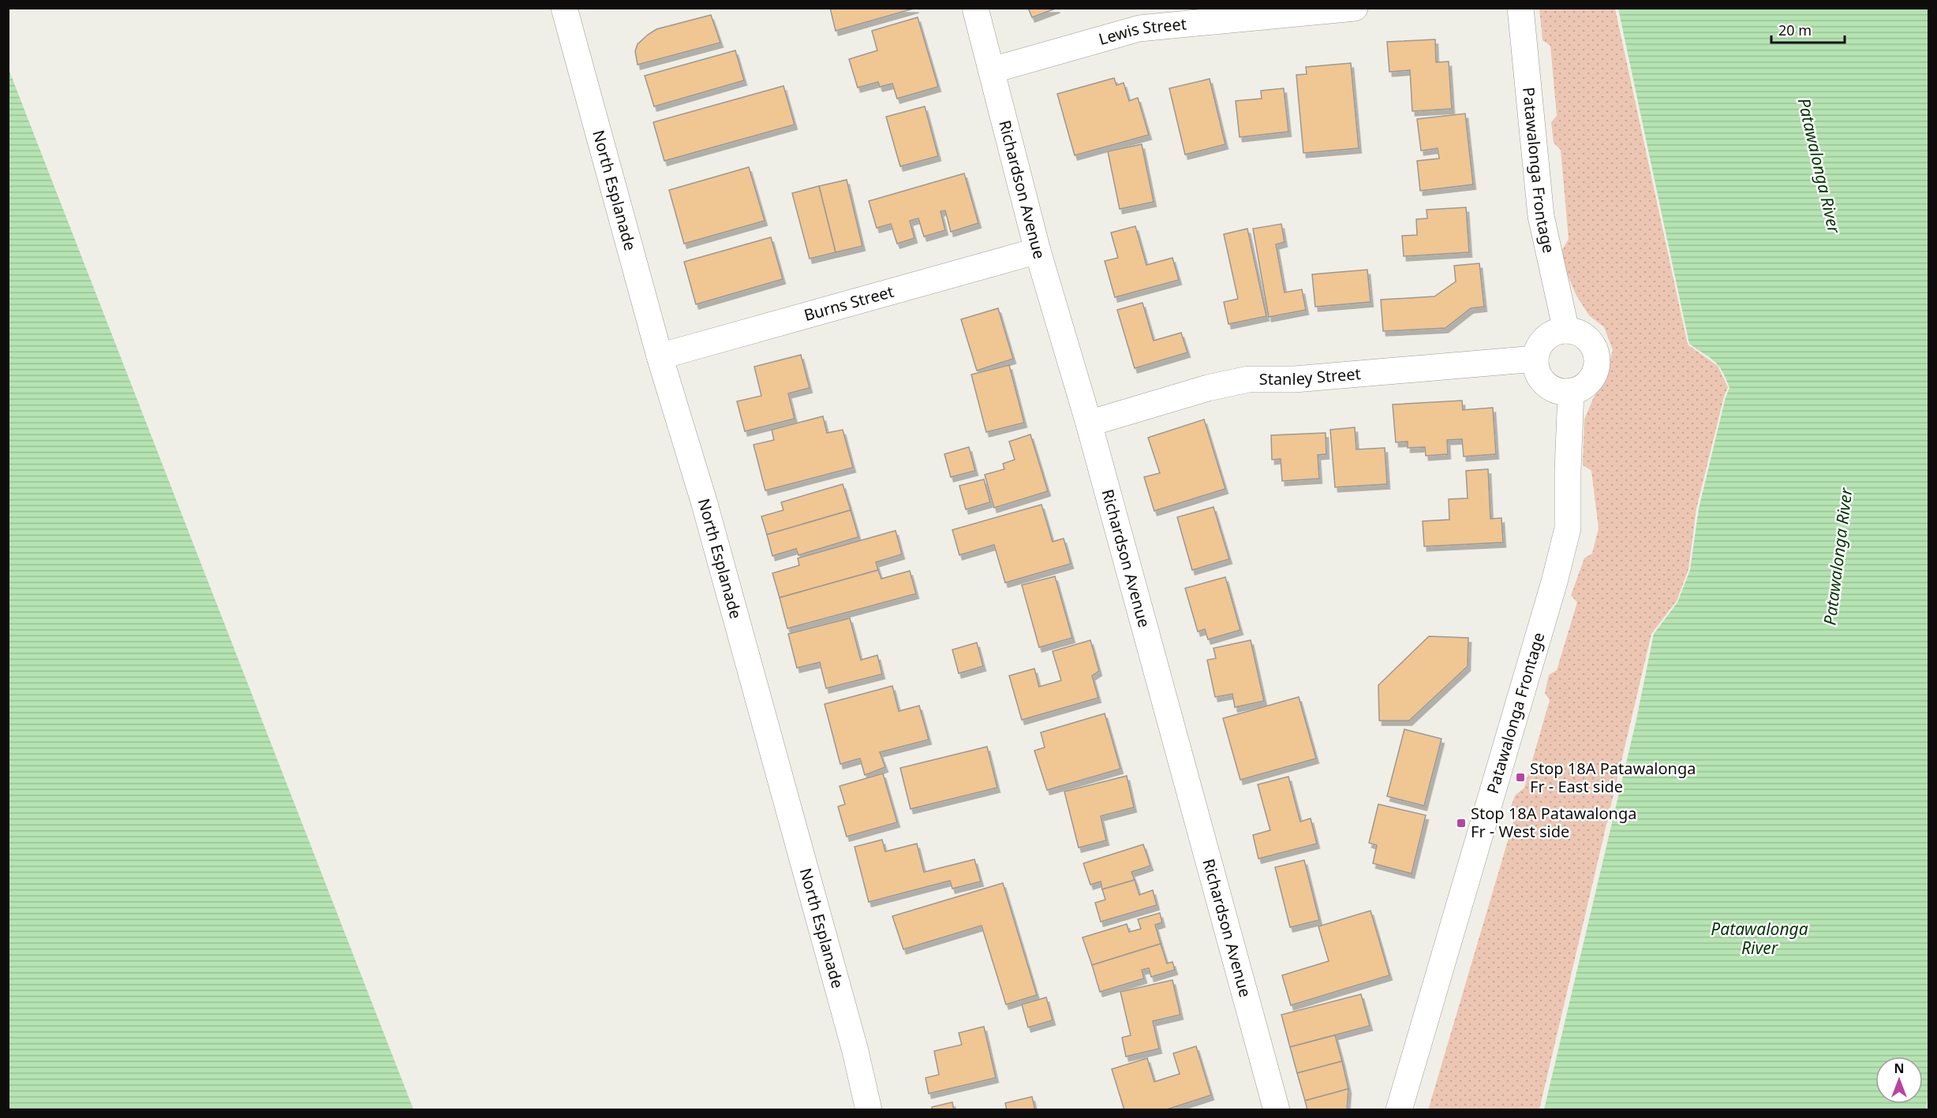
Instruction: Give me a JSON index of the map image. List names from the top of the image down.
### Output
{
  "streets": {
    "street": [
      "Lewis Street",
      "Patawalonga Frontage",
      "North Esplanade",
      "Richardson Avenue",
      "Burns Street",
      "Stanley Street"
    ]
  },
  "crossings": [
    ["Lewis Street", "Richardson Avenue"],
    ["Patawalonga Frontage", "Stanley Street"],
    ["North Esplanade", "Burns Street"],
    ["Richardson Avenue", "Burns Street"],
    ["Richardson Avenue", "Stanley Street"]
  ],
  "water": ["Patawalonga River"],
  "places": {
    "transit": ["Stop 18A Patawalonga Fr - East side", "Stop 18A Patawalonga Fr - West side"]
  },
  "scale_bar": "20 m",
  "north": "top"
}
